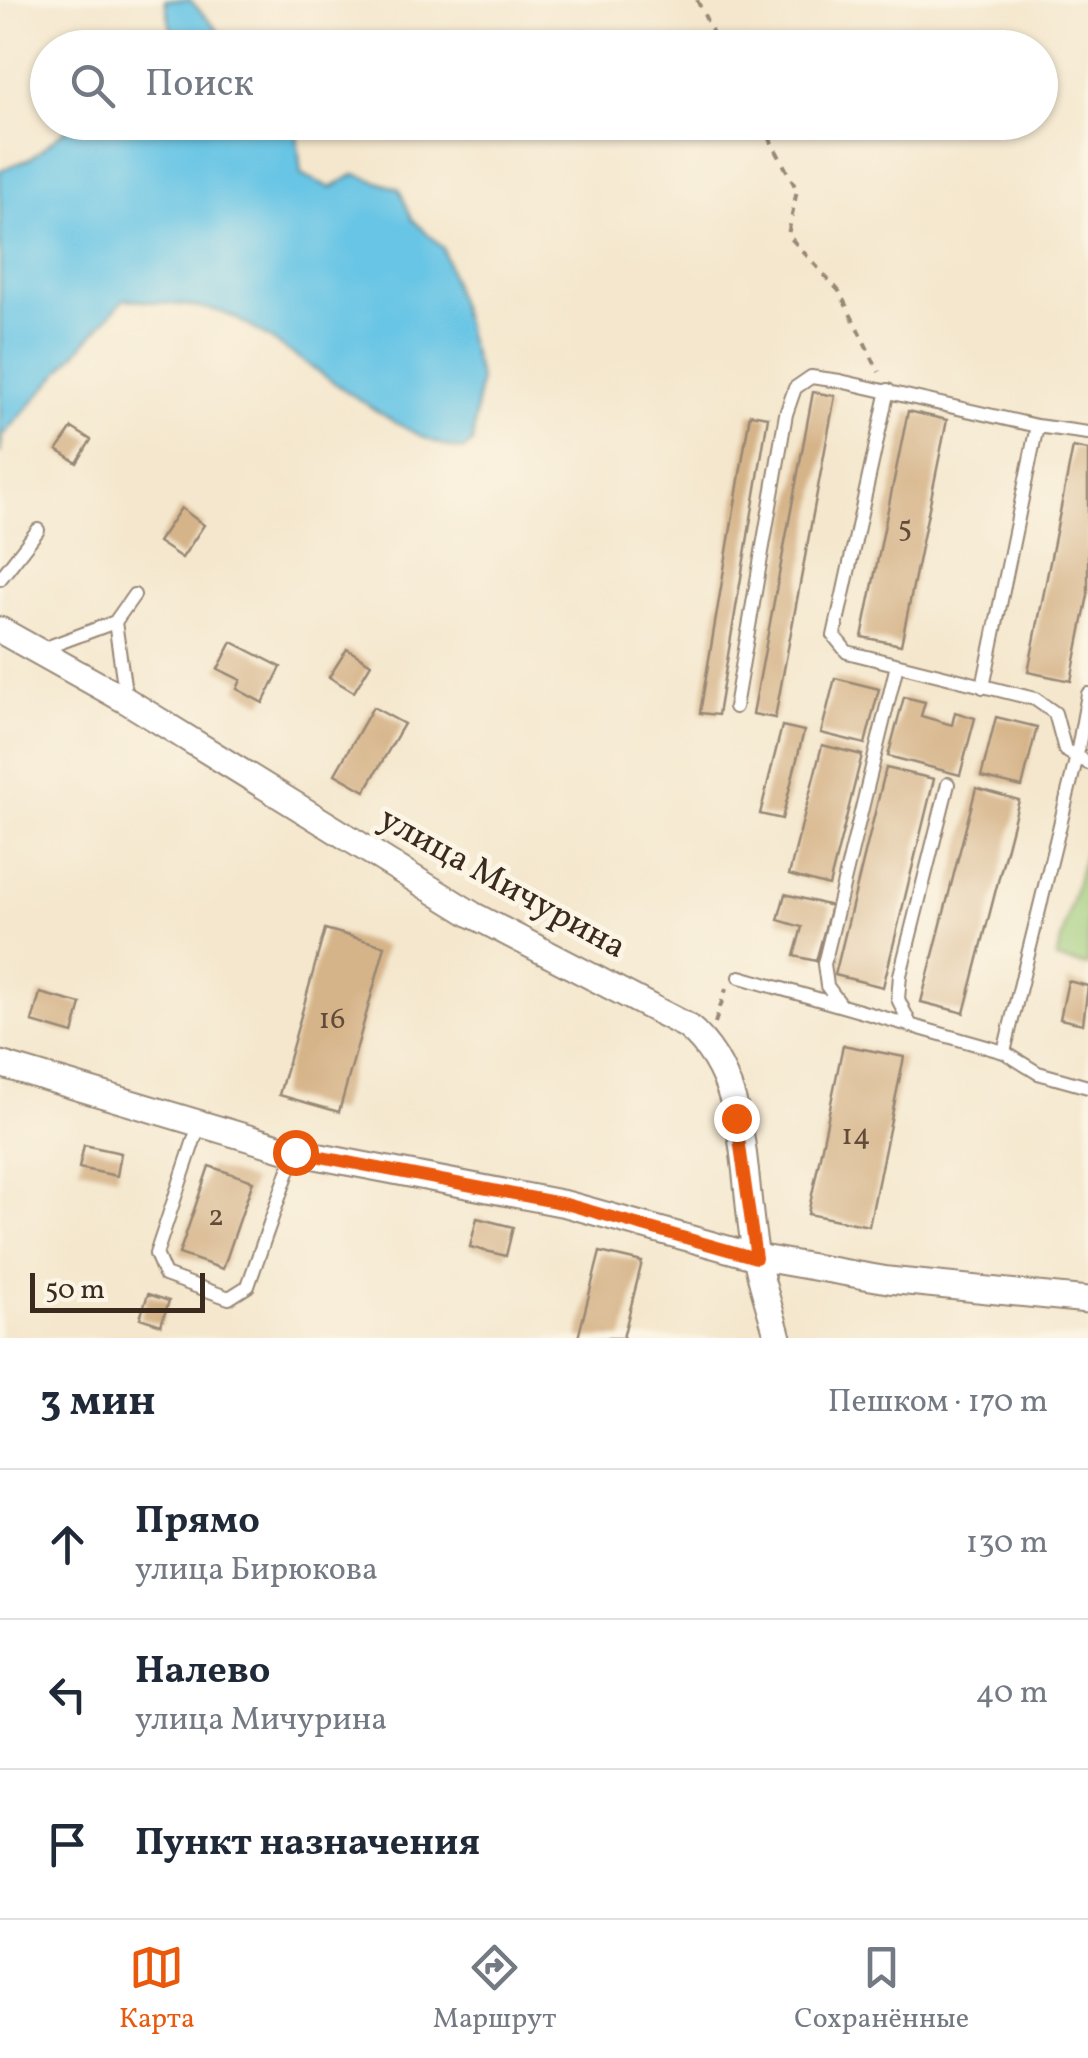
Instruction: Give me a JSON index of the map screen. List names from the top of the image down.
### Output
{
  "streets": {
    "street": ["улица Мичурина"]
  },
  "house_numbers": [
    "5",
    "16",
    "14",
    "2"
  ],
  "scale_bar": "50 m",
  "page": {
    "search": "Поиск",
    "scale": "50 m",
    "heading": ["3 мин", "Пешком · 170 m"],
    "list": [
      ["Прямо", "улица Бирюкова", "130 m"],
      ["Налево", "улица Мичурина", "40 m"],
      "Пункт назначения"
    ],
    "nav": ["Карта", "Маршрут", "Сохранённые"]
  }
}
